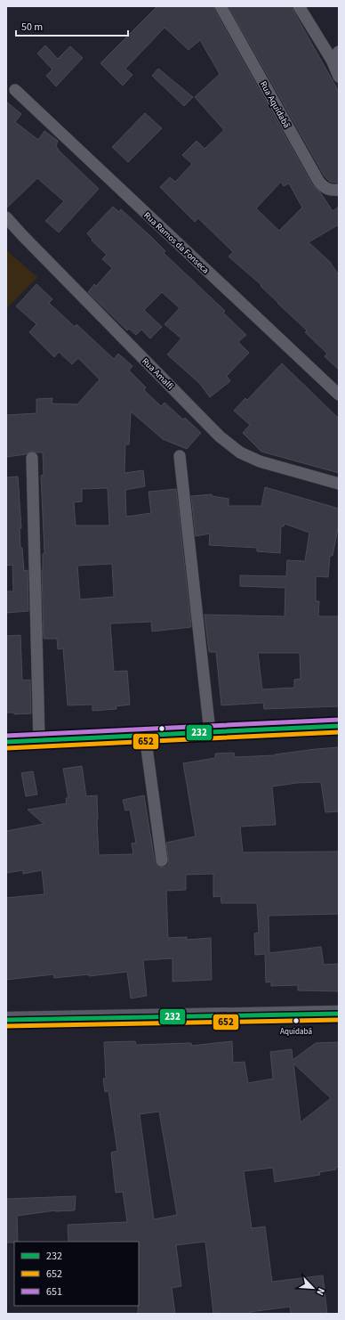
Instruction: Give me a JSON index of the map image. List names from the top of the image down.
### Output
{
  "streets": {
    "street": ["Rua Aquidabã", "Rua Ramos da Fonseca", "Rua Amalfi"]
  },
  "places": ["Aquidabã"],
  "lines": ["transit line 651", "transit line 232", "transit line 652"],
  "legend": ["232", "652", "651"],
  "scale_bar": "50 m",
  "north": "bottom right"
}
